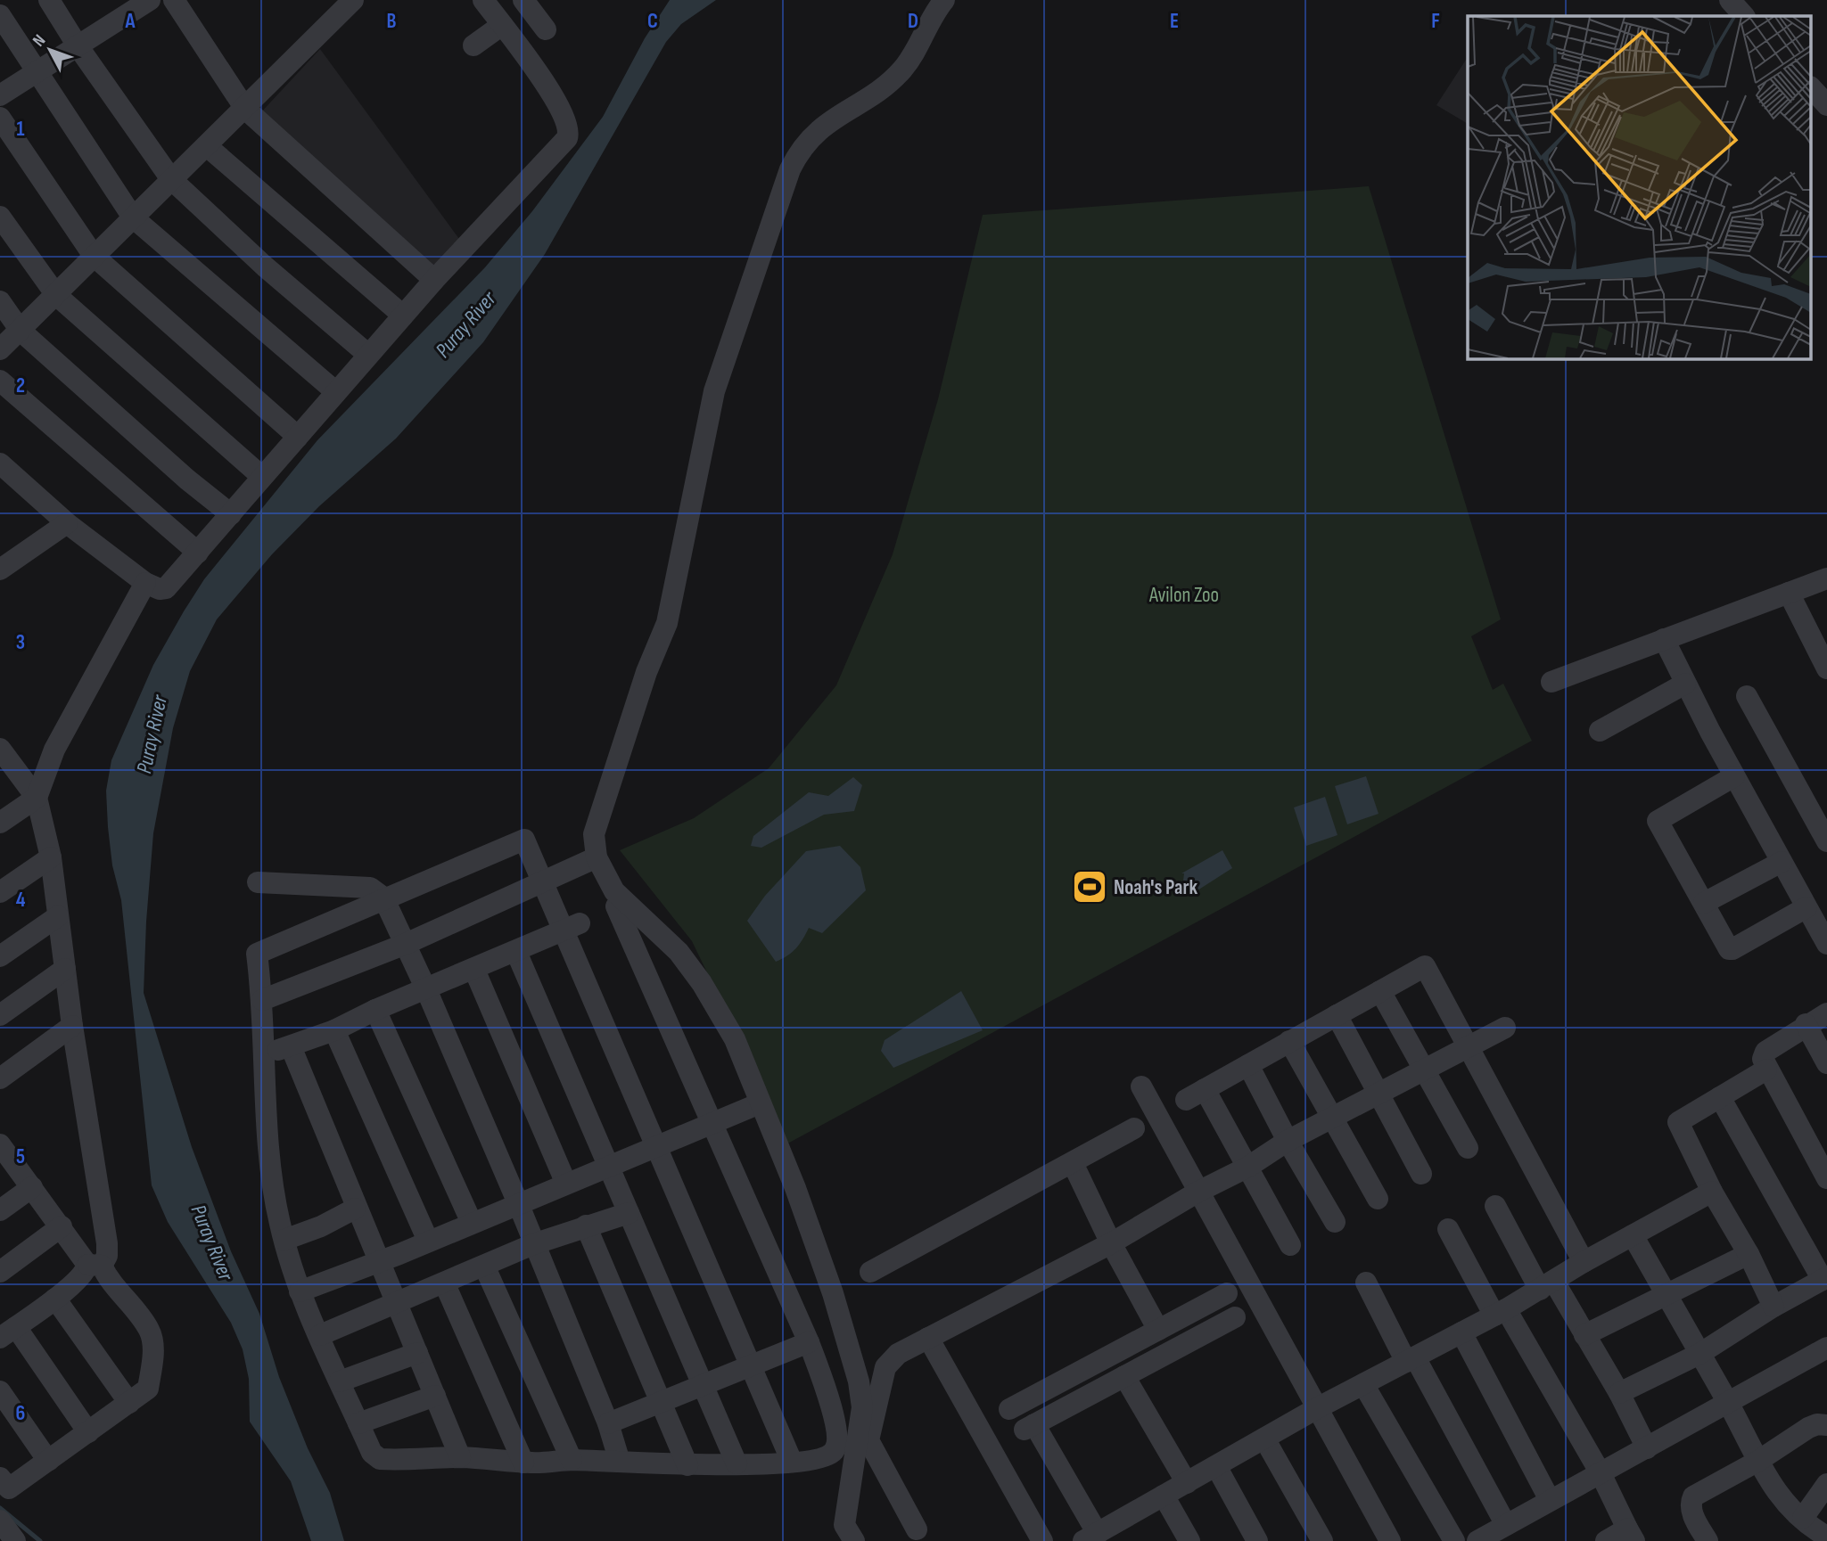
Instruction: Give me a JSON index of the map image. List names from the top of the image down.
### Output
{
  "water": ["Puray River"],
  "parks": ["Avilon Zoo"],
  "places": {
    "sports": ["Noah's Park"]
  },
  "north": "top left",
  "grid": {
    "columns": [
      "A",
      "B",
      "C",
      "D",
      "E",
      "F"
    ],
    "rows": [
      "1",
      "2",
      "3",
      "4",
      "5",
      "6"
    ]
  }
}
